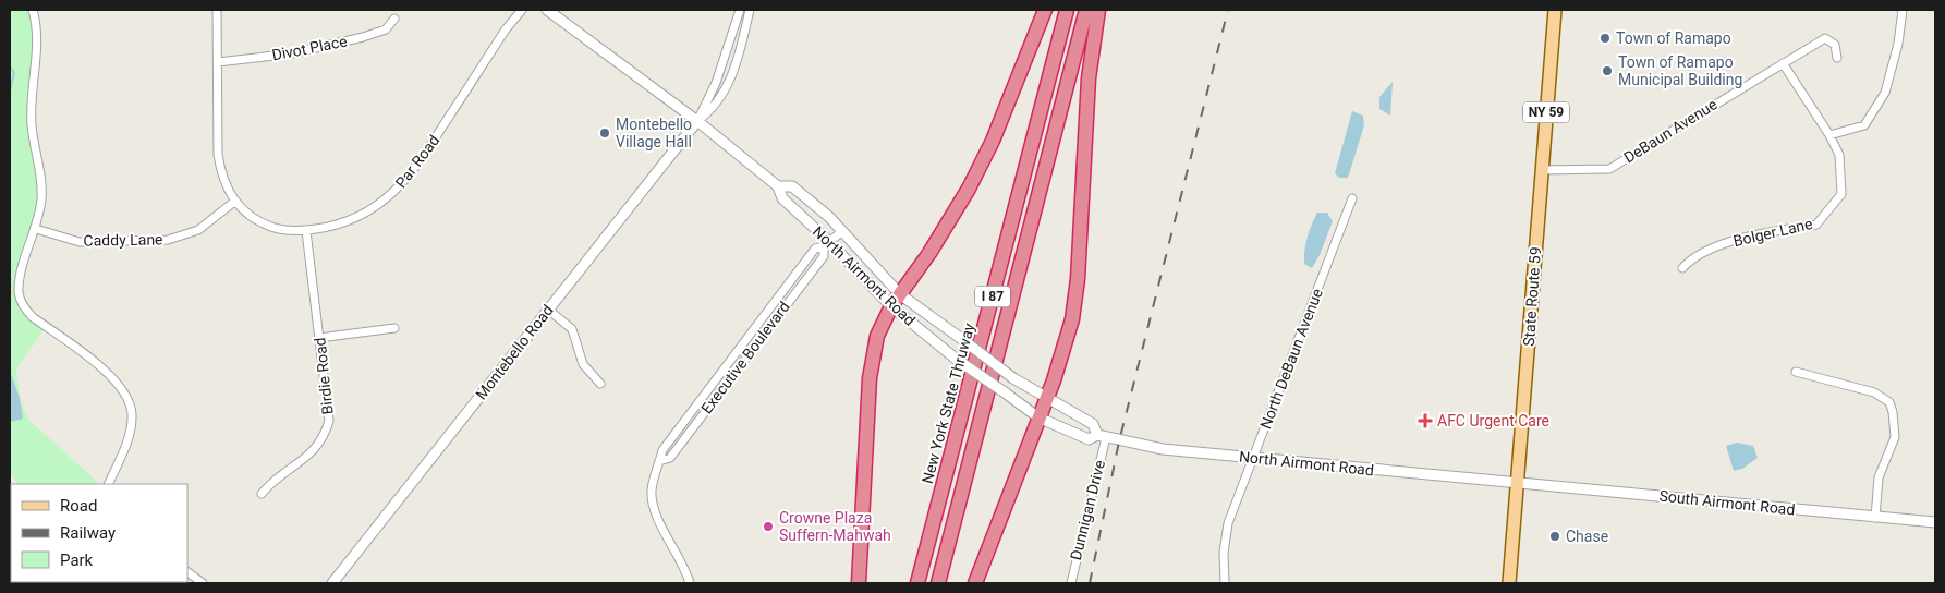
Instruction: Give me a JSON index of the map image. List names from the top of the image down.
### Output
{
  "streets": {
    "highway": ["I 87", "New York State Thruway"],
    "main road": ["NY 59", "State Route 59"],
    "street": [
      "Divot Place",
      "DeBaun Avenue",
      "Par Road",
      "Bolger Lane",
      "Caddy Lane",
      "North Airmont Road",
      "Montebello Road",
      "Executive Boulevard",
      "North DeBaun Avenue",
      "Birdie Road",
      "South Airmont Road",
      "Dunnigan Drive"
    ]
  },
  "crossings": [
    ["Divot Place", "Par Road"],
    ["DeBaun Avenue", "Bolger Lane"],
    ["DeBaun Avenue", "State Route 59"],
    ["Par Road", "Caddy Lane"],
    ["Par Road", "Birdie Road"],
    ["North Airmont Road", "State Route 59"],
    ["North Airmont Road", "Montebello Road"],
    ["North Airmont Road", "Executive Boulevard"],
    ["North Airmont Road", "North DeBaun Avenue"],
    ["North Airmont Road", "South Airmont Road"],
    ["North Airmont Road", "Dunnigan Drive"],
    ["State Route 59", "South Airmont Road"]
  ],
  "places": {
    "other": [
      "Town of Ramapo",
      "Town of Ramapo Municipal Building",
      "Montebello Village Hall",
      "Crowne Plaza Suffern-Mahwah",
      "Chase"
    ],
    "health": ["AFC Urgent Care"]
  },
  "legend": ["Road", "Railway", "Park"]
}
